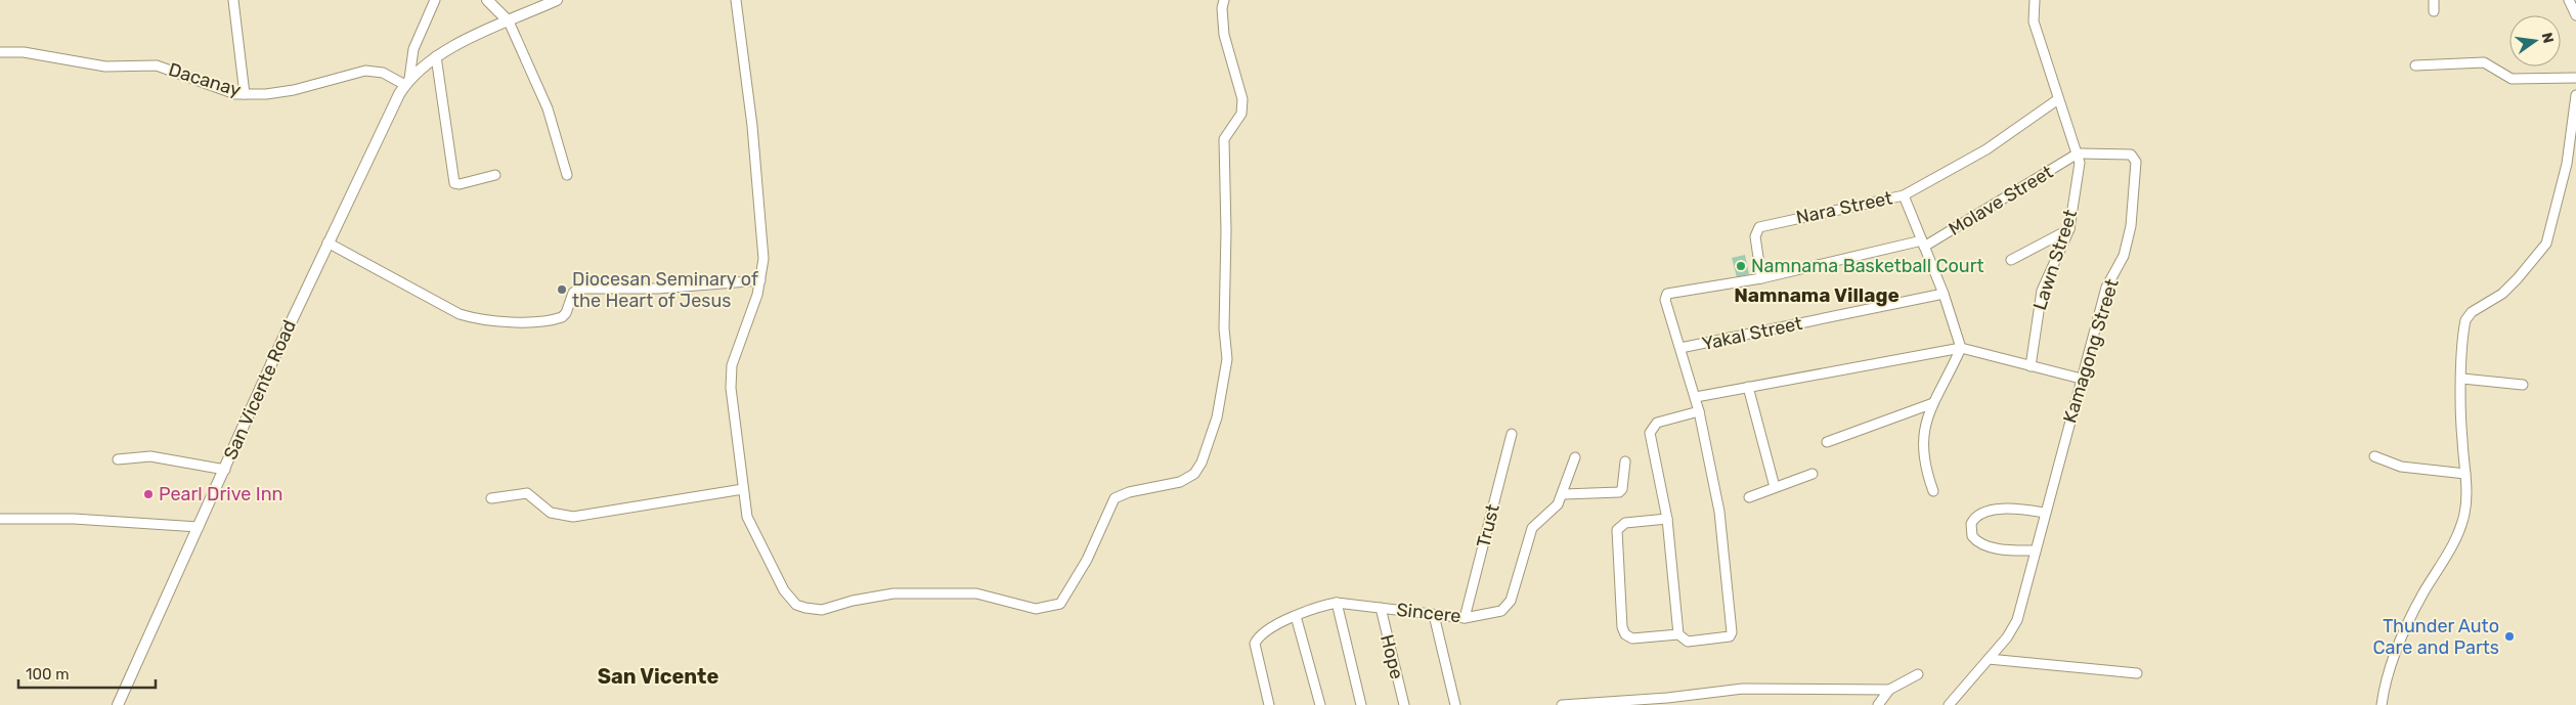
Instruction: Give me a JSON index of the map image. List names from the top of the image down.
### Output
{
  "streets": {
    "street": [
      "Dacanay",
      "Molave Street",
      "Nara Street",
      "Lawn Street",
      "Yakal Street",
      "Kamagong Street",
      "San Vicente Road",
      "Trust",
      "Sincere",
      "Hope"
    ]
  },
  "crossings": [
    ["Dacanay", "San Vicente Road"],
    ["Molave Street", "Nara Street"],
    ["Molave Street", "Lawn Street"],
    ["Molave Street", "Kamagong Street"],
    ["Lawn Street", "Kamagong Street"],
    ["Trust", "Sincere"],
    ["Sincere", "Hope"]
  ],
  "districts": ["Namnama Village", "San Vicente"],
  "places": [
    "Namnama Basketball Court",
    "Diocesan Seminary of the Heart of Jesus",
    "Pearl Drive Inn",
    "Thunder Auto Care and Parts"
  ],
  "scale_bar": "100 m",
  "north": "right"
}
